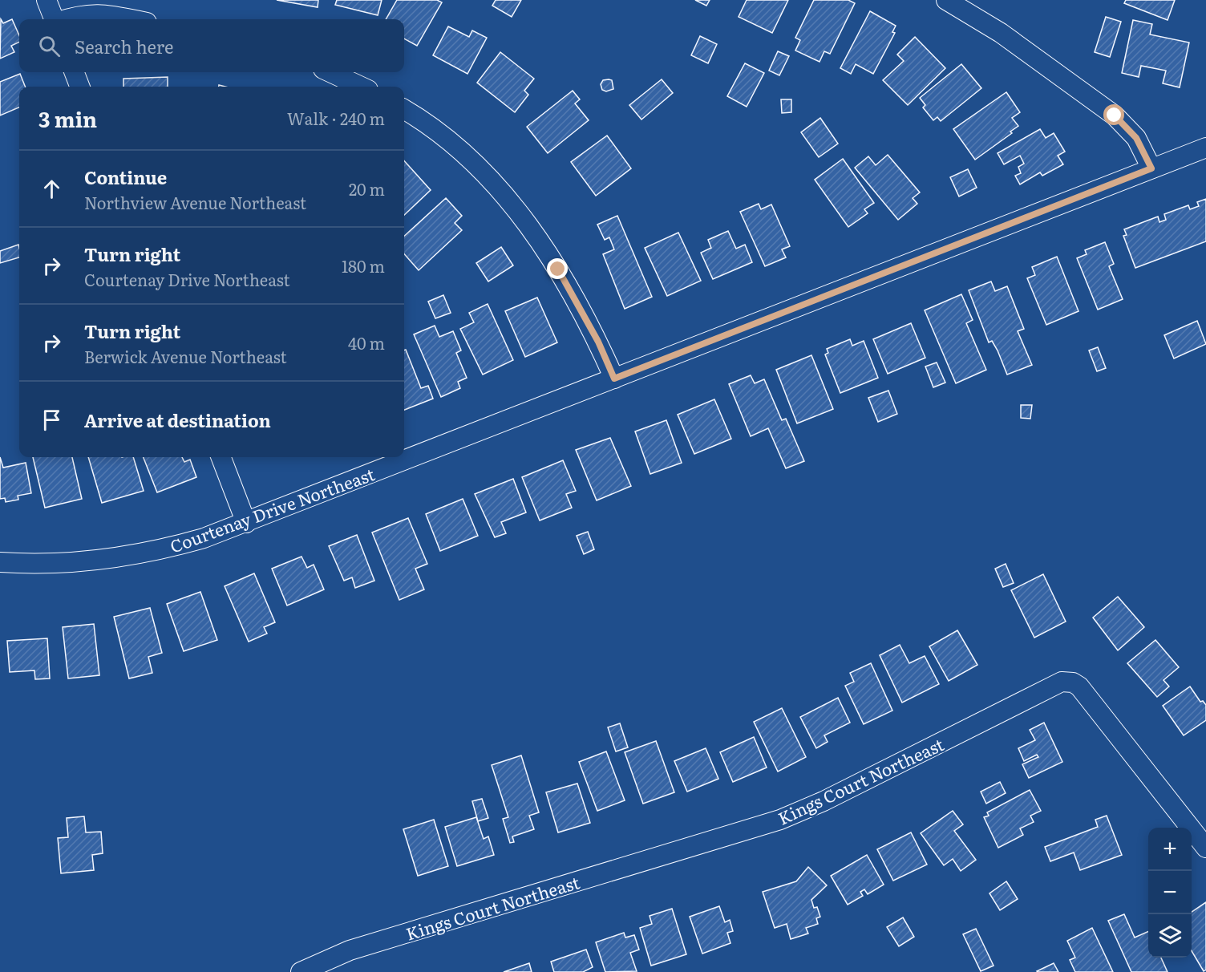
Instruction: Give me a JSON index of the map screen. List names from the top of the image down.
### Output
{
  "streets": {
    "street": ["Courtenay Drive Northeast", "Kings Court Northeast"]
  },
  "page": {
    "search": "Search here",
    "heading": ["3 min", "Walk · 240 m"],
    "list": [
      ["Continue", "Northview Avenue Northeast", "20 m"],
      ["Turn right", "Courtenay Drive Northeast", "180 m"],
      ["Turn right", "Berwick Avenue Northeast", "40 m"],
      "Arrive at destination"
    ],
    "map_buttons": ["+", "−"]
  }
}
